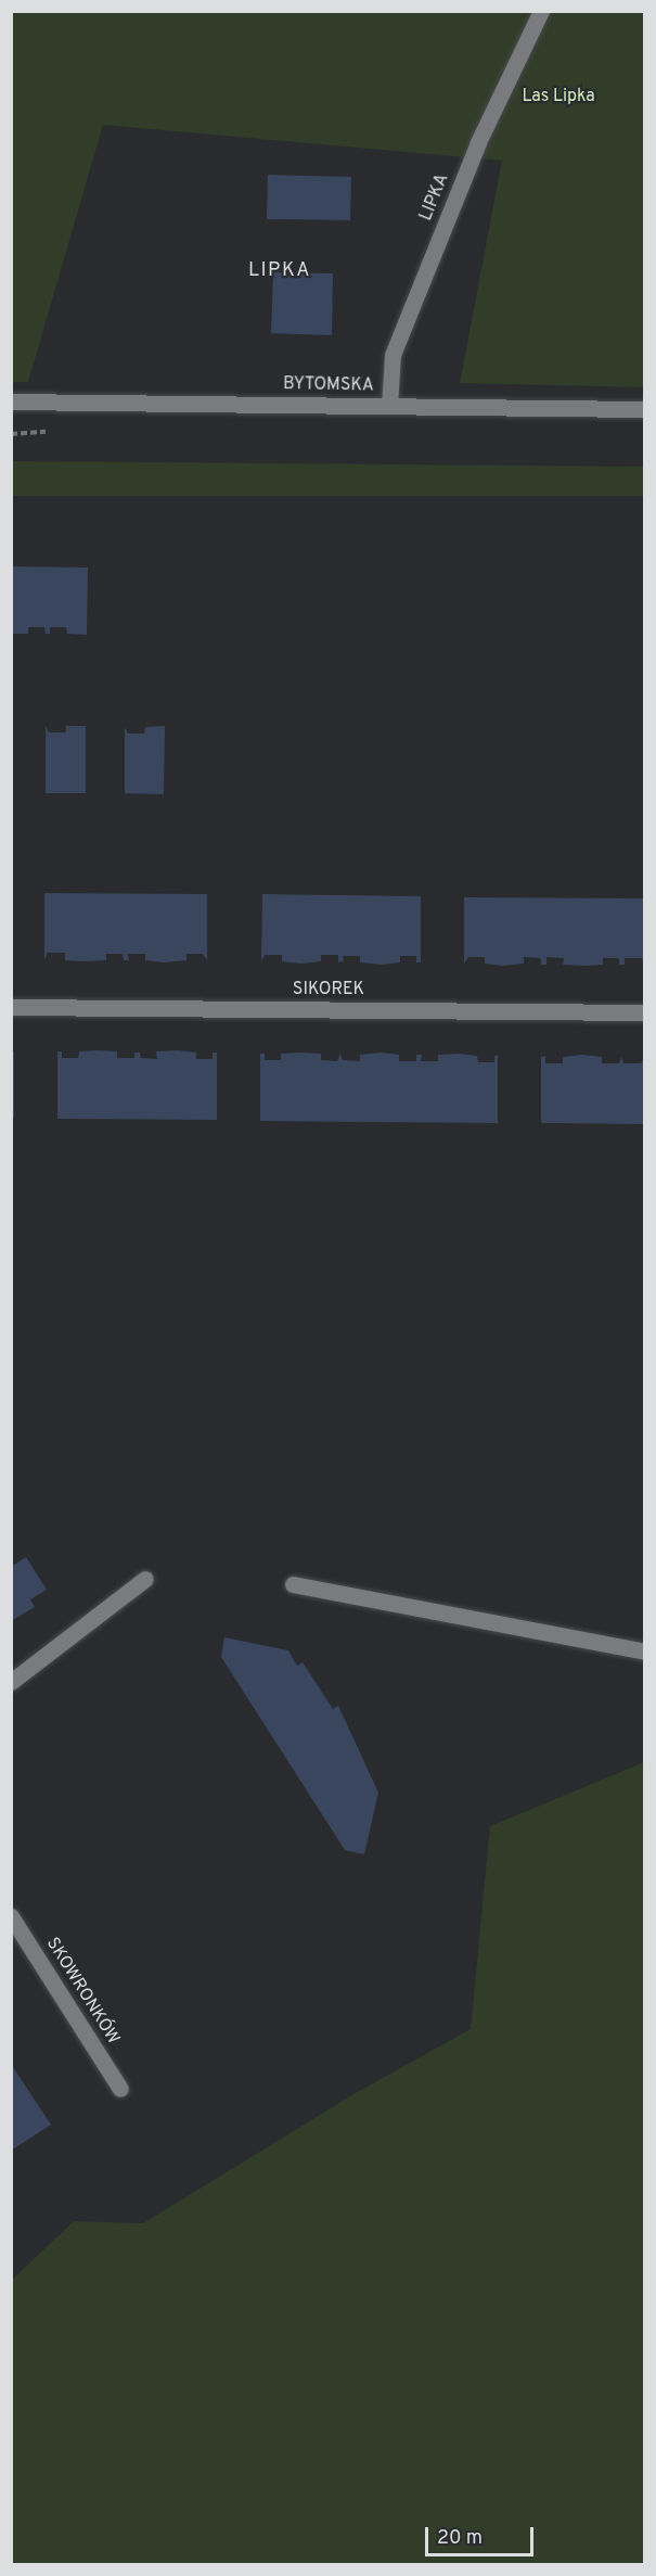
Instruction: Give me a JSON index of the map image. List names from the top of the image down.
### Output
{
  "streets": {
    "street": [
      "LIPKA",
      "BYTOMSKA",
      "SIKOREK",
      "SKOWRONKÓW"
    ]
  },
  "crossings": [
    ["LIPKA", "BYTOMSKA"]
  ],
  "districts": ["LIPKA"],
  "parks": ["Las Lipka"],
  "scale_bar": "20 m"
}
